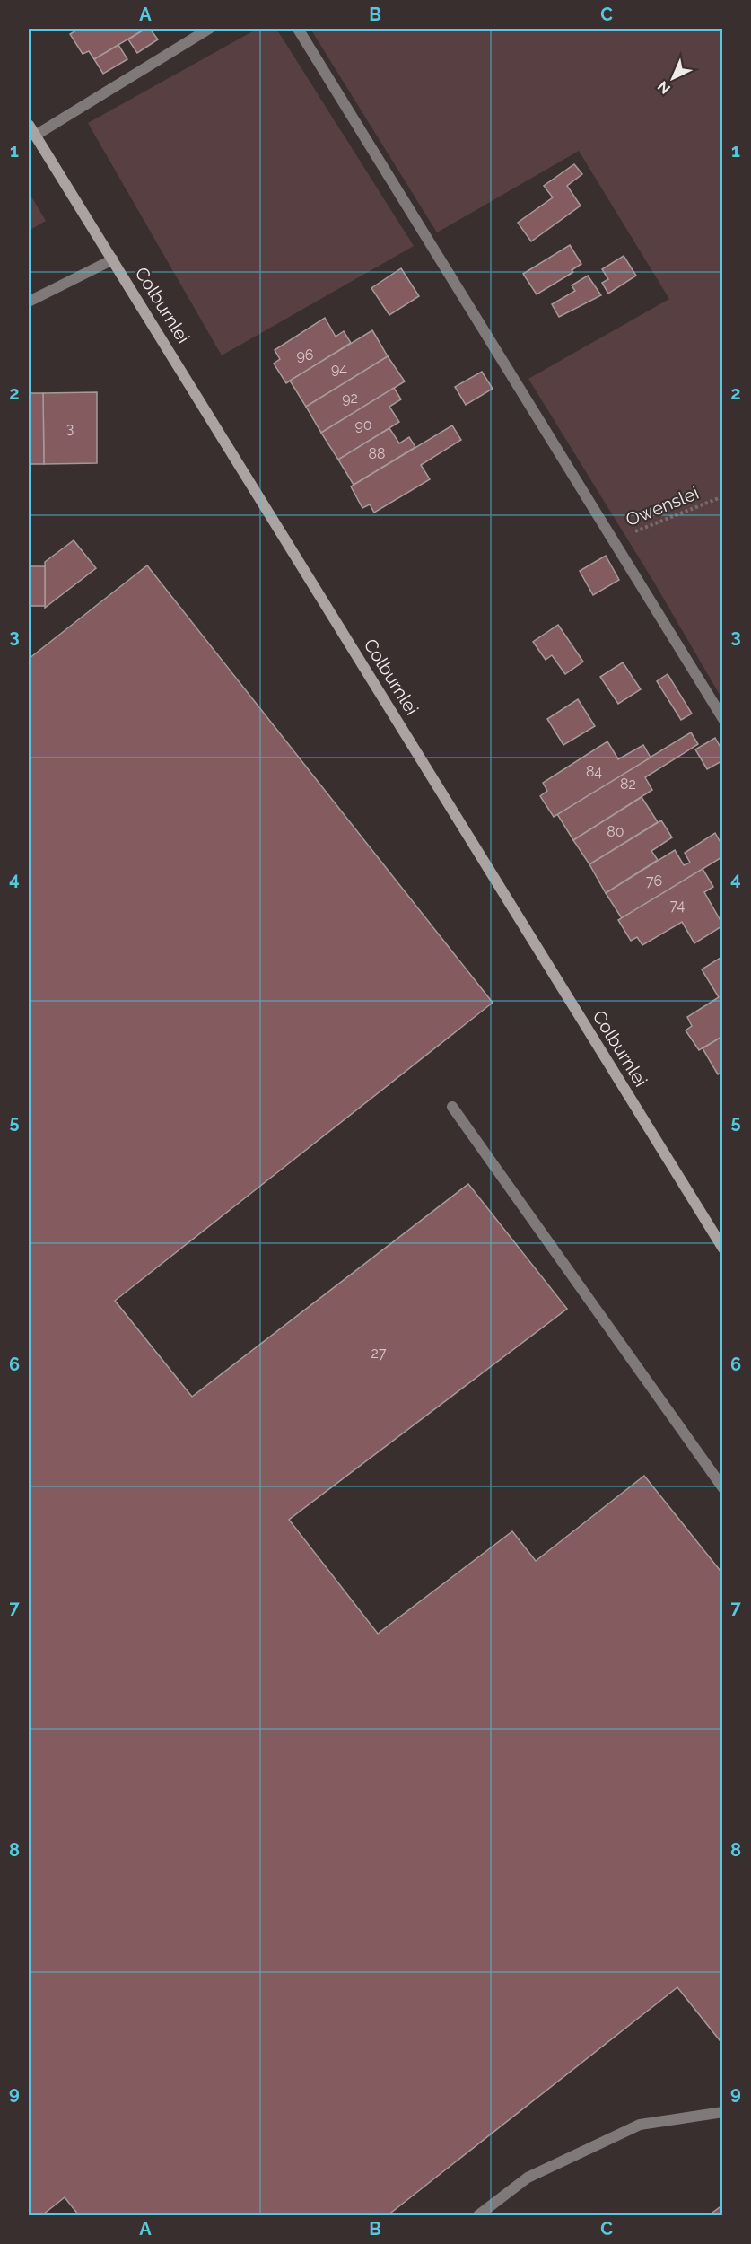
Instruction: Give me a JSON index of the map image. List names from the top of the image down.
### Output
{
  "streets": {
    "street": ["Colburnlei"],
    "path": ["Owenslei"]
  },
  "house_numbers": [
    "96",
    "94",
    "92",
    "90",
    "3",
    "88",
    "84",
    "82",
    "80",
    "76",
    "74",
    "27"
  ],
  "north": "bottom left",
  "grid": {
    "columns": ["A", "B", "C"],
    "rows": [
      "1",
      "2",
      "3",
      "4",
      "5",
      "6",
      "7",
      "8",
      "9"
    ]
  }
}
